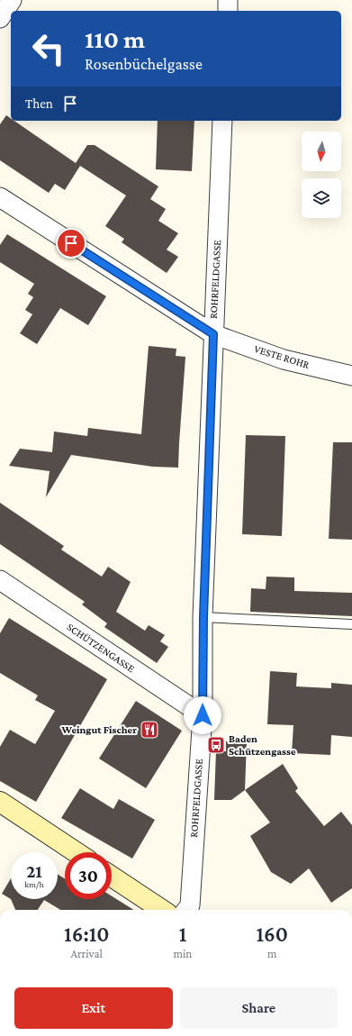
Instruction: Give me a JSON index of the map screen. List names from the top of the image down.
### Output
{
  "streets": {
    "street": ["ROHRFELDGASSE", "VESTE ROHR", "SCHÜTZENGASSE"]
  },
  "crossings": [
    ["ROHRFELDGASSE", "VESTE ROHR"],
    ["ROHRFELDGASSE", "SCHÜTZENGASSE"]
  ],
  "places": {
    "restaurant": ["Weingut Fischer"],
    "bus stop": ["Baden Schützengasse"]
  },
  "north": "bottom",
  "page": {
    "turn": ["110 m", "Rosenbüchelgasse"],
    "then": "Then",
    "speed": "21 km/h",
    "limit": "30",
    "eta": [
      "16:10",
      "Arrival",
      "1",
      "min",
      "160",
      "m"
    ],
    "buttons": ["Exit", "Share"]
  }
}
